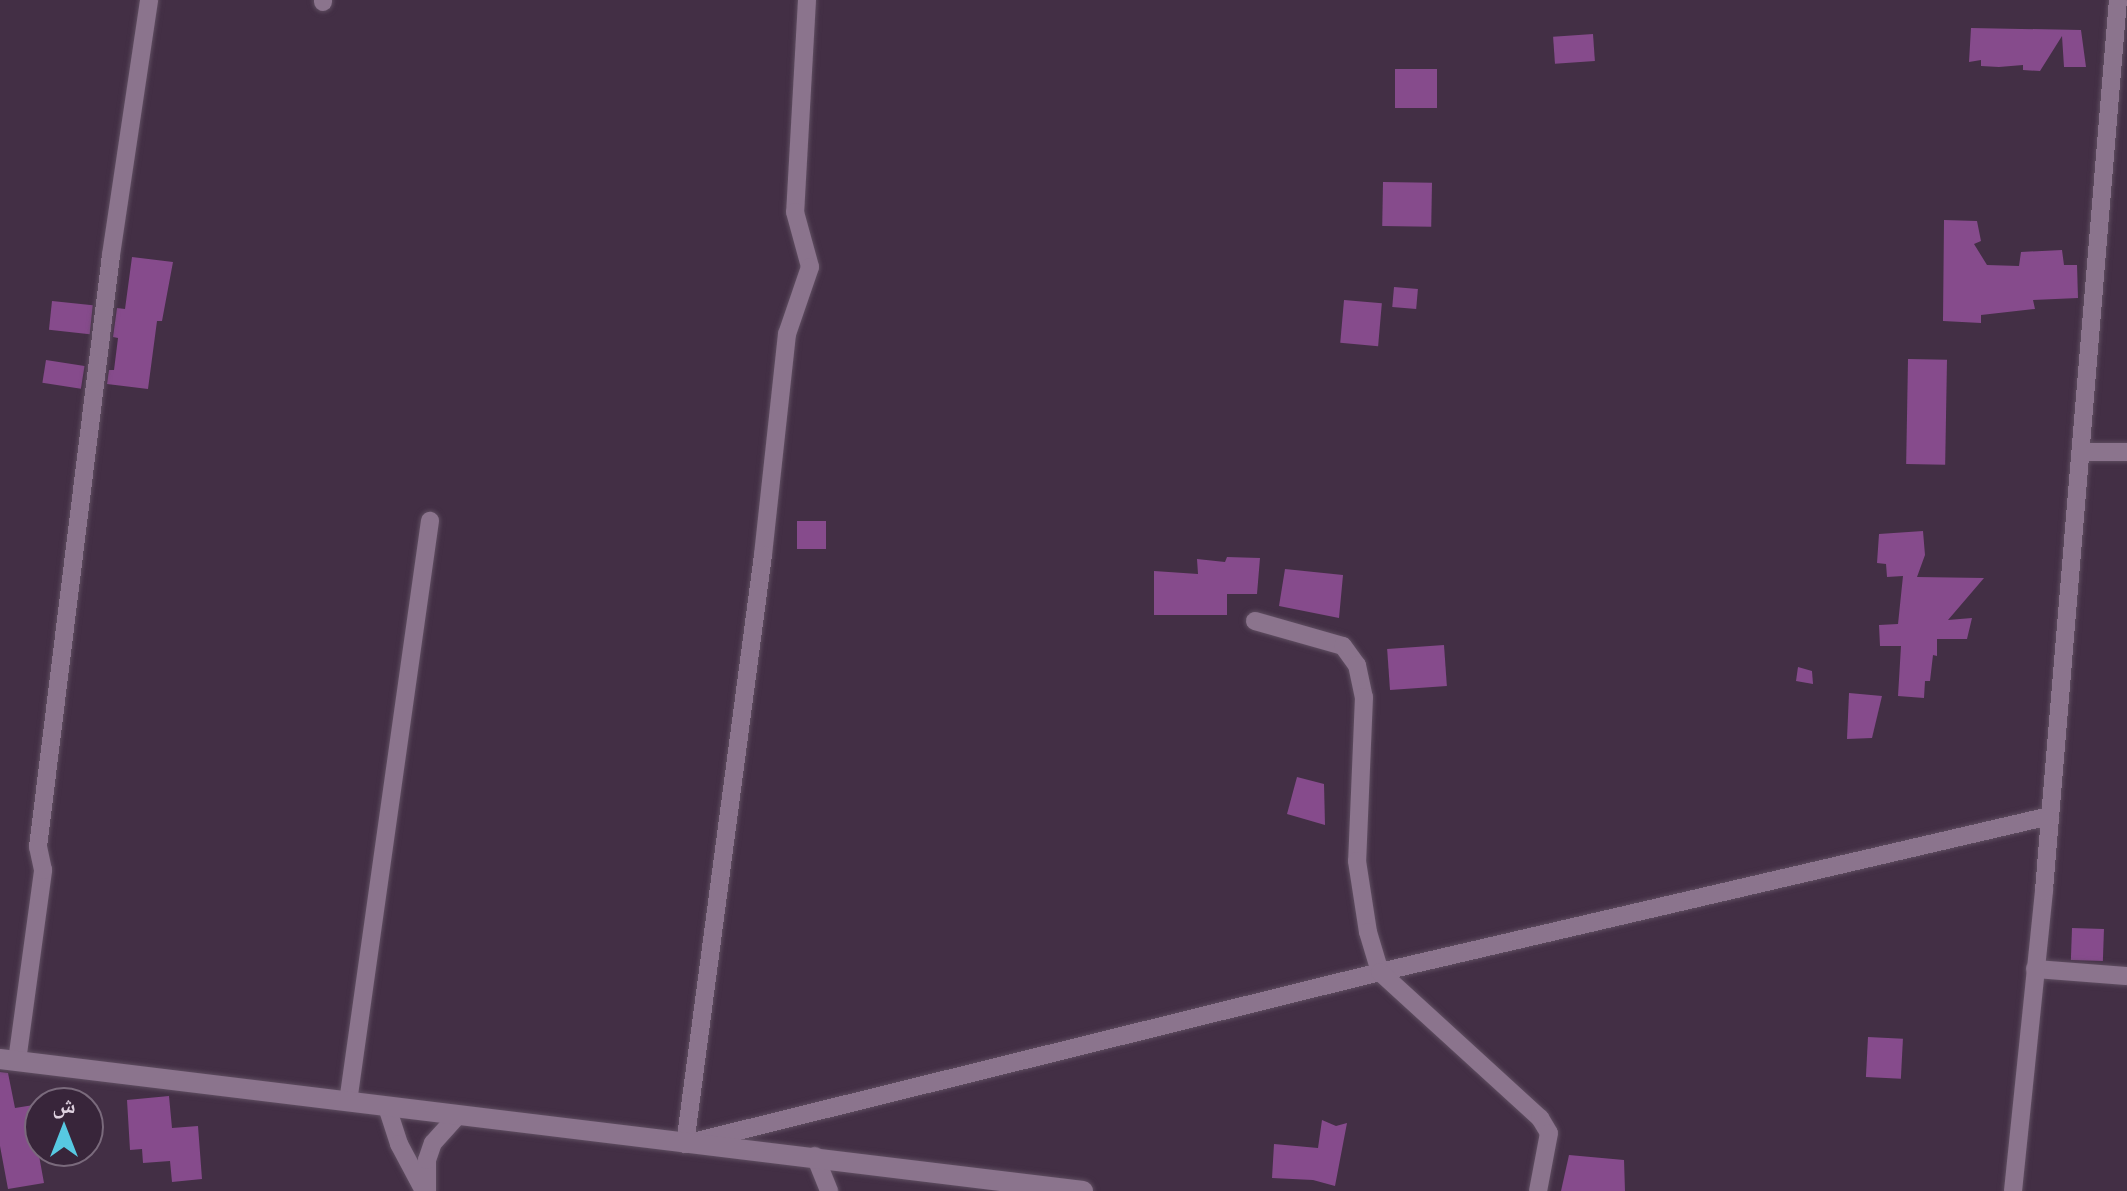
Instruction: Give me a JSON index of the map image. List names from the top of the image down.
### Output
{
  "north": "top"
}
